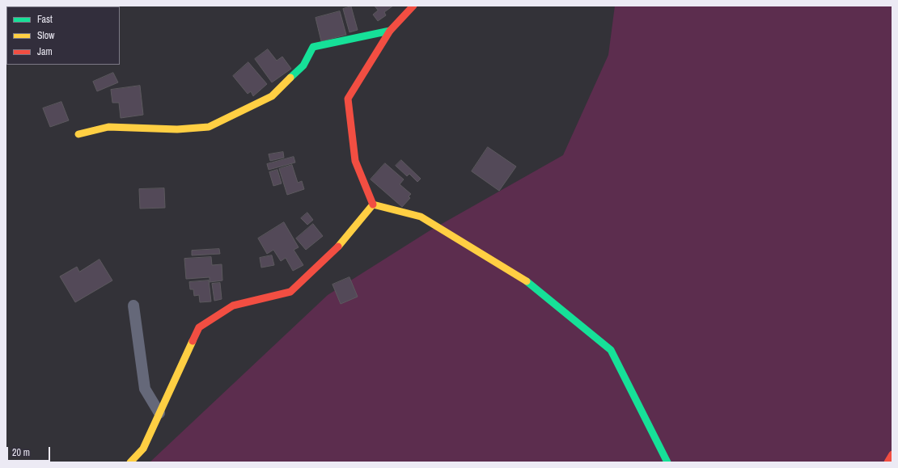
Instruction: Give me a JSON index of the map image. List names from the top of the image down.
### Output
{
  "legend": ["Fast", "Slow", "Jam"],
  "scale_bar": "20 m"
}
